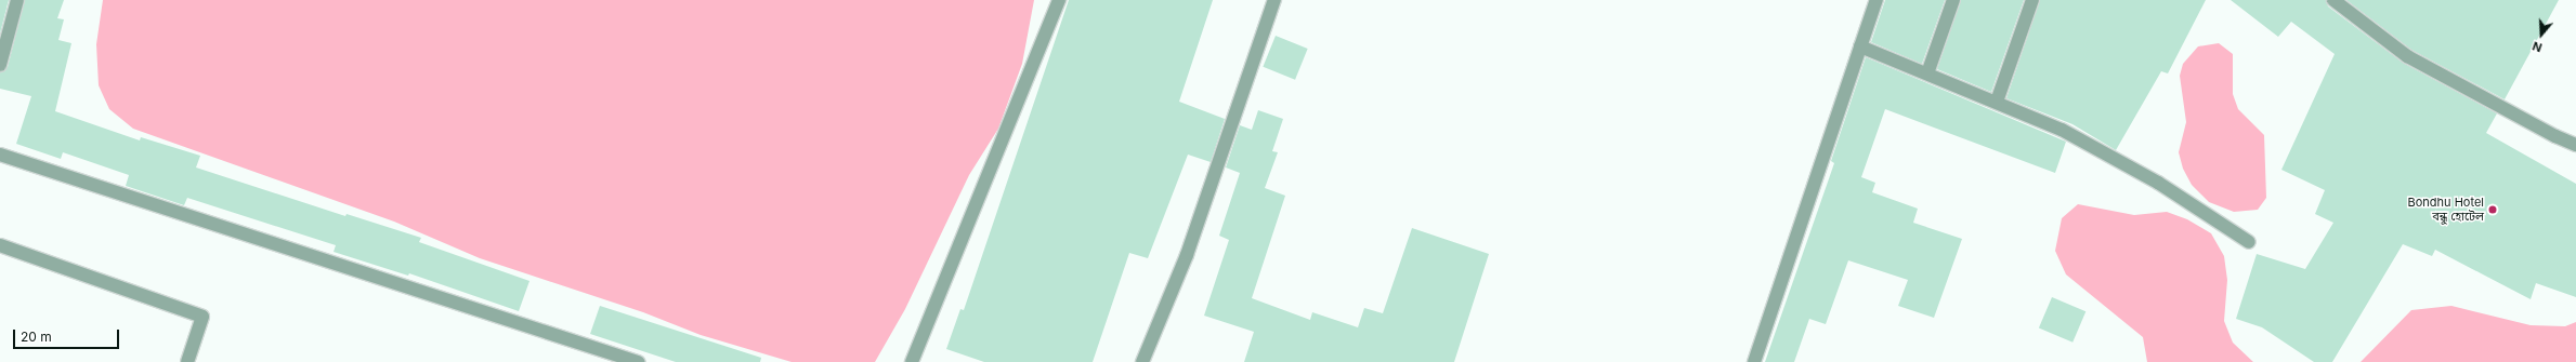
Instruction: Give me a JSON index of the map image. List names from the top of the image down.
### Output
{
  "places": ["Bondhu Hotel বন্ধু হোটেল"],
  "scale_bar": "20 m",
  "north": "bottom"
}
